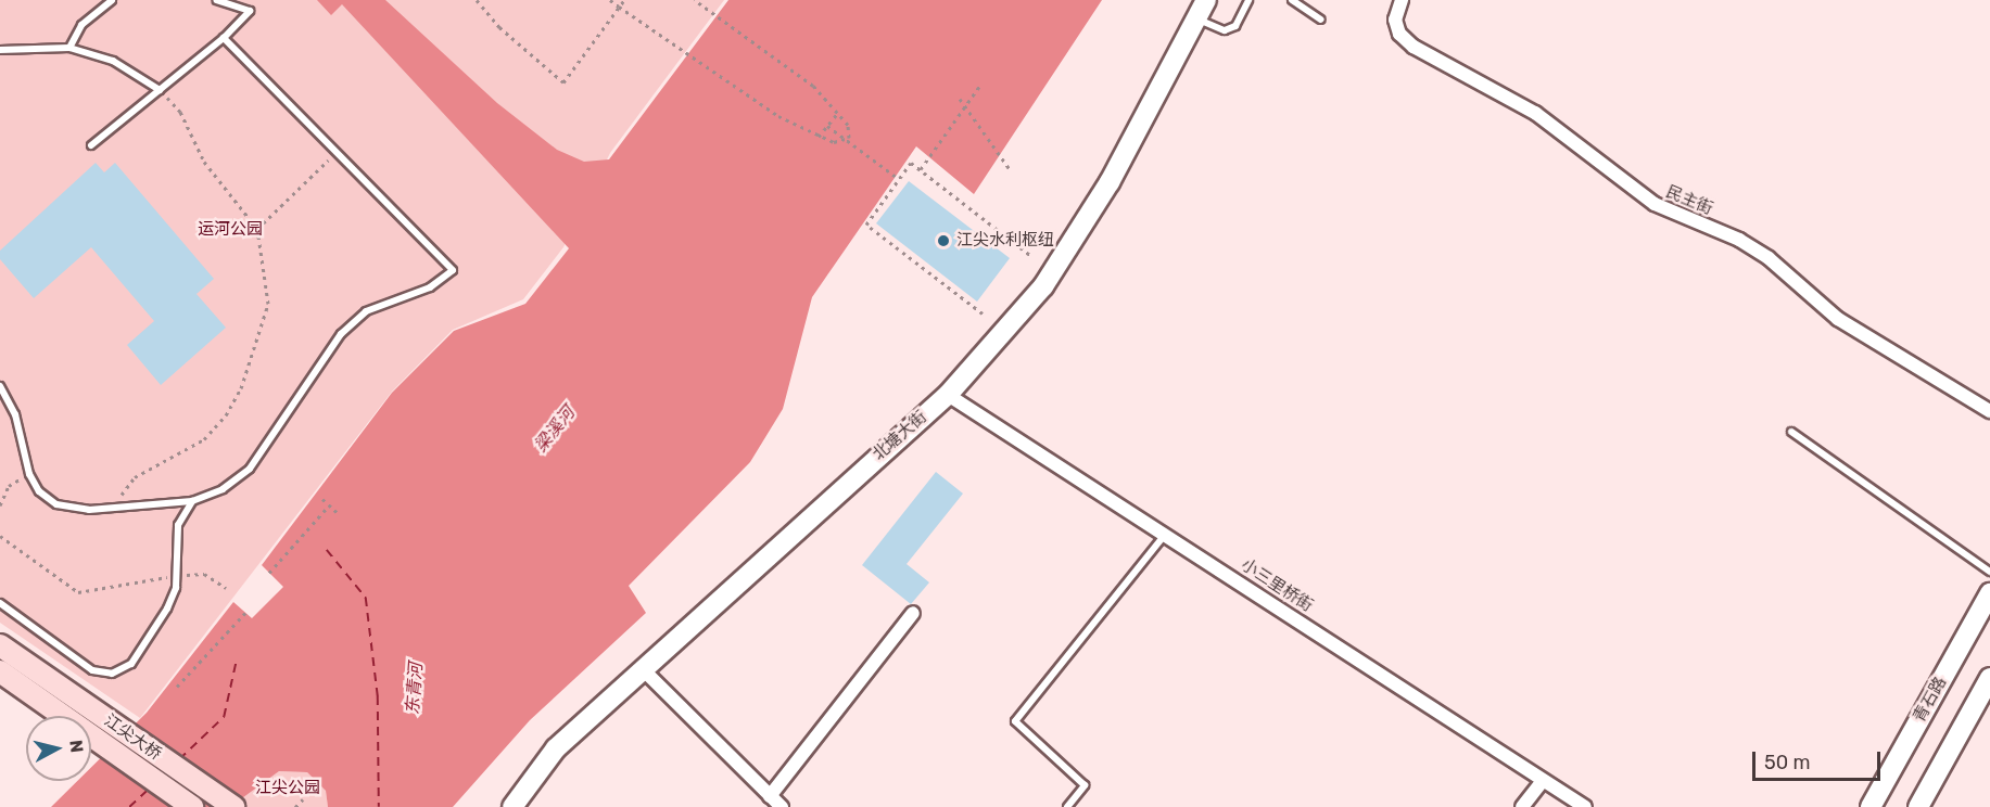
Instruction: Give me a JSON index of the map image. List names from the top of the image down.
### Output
{
  "streets": {
    "main road": ["北塘大街", "青石路", "江尖大桥"],
    "street": ["民主街", "小三里桥街"]
  },
  "crossings": [
    ["北塘大街", "小三里桥街"]
  ],
  "water": ["梁溪河", "东青河"],
  "parks": ["运河公园", "江尖公园"],
  "places": ["江尖水利枢纽"],
  "scale_bar": "50 m",
  "north": "right"
}
